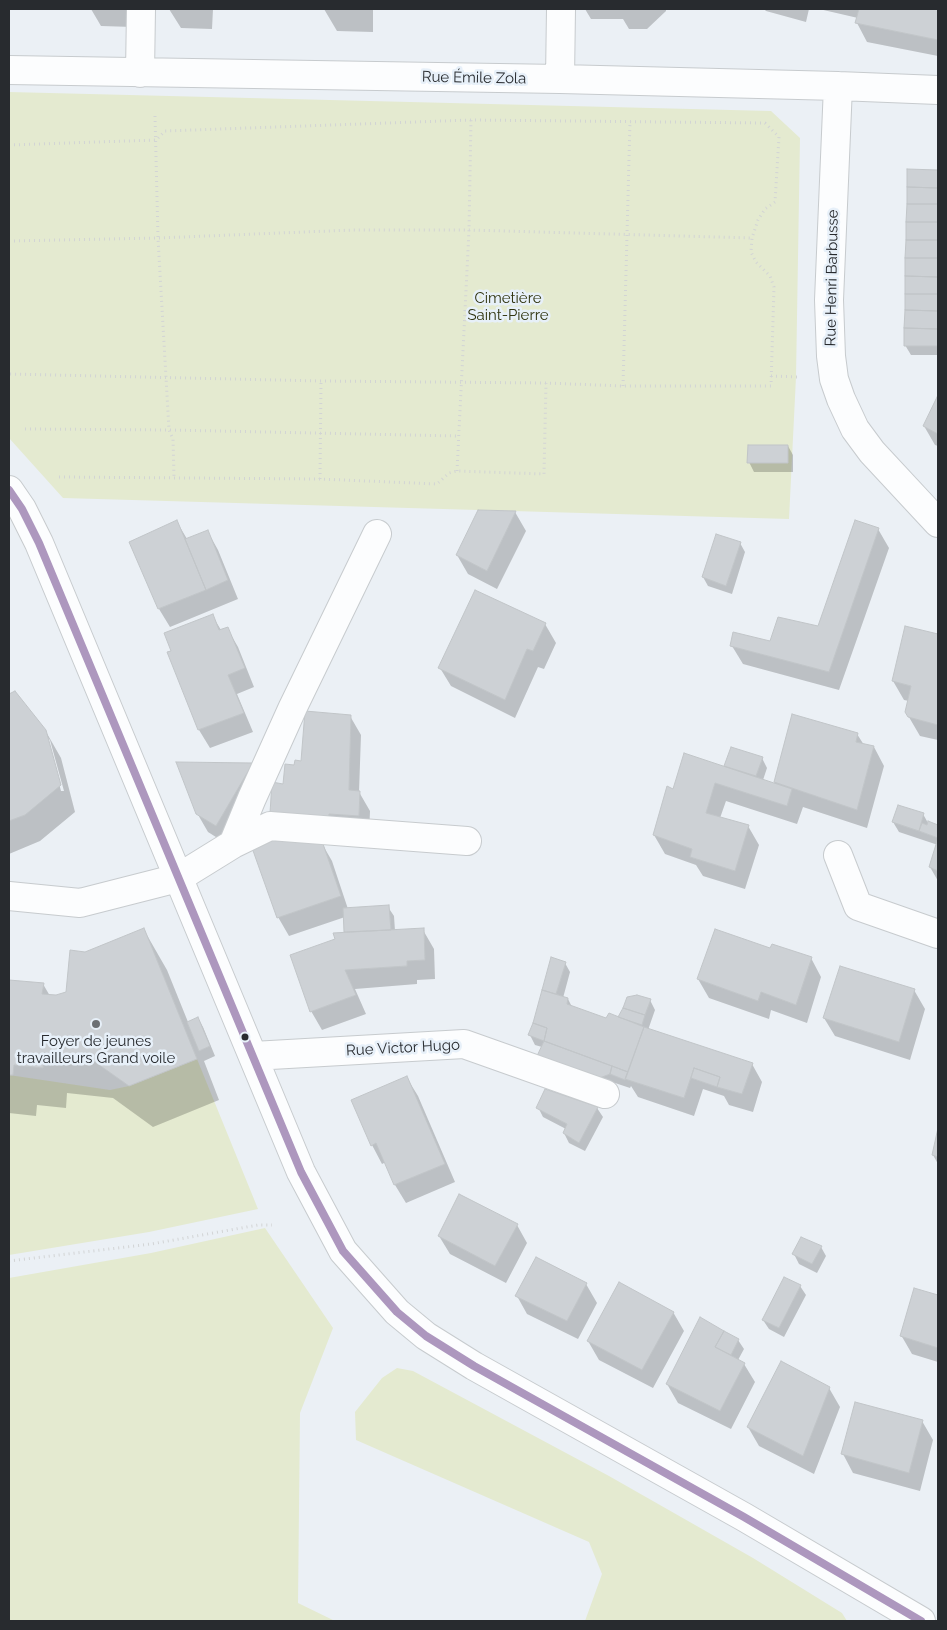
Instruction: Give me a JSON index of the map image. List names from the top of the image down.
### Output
{
  "streets": {
    "street": ["Rue Émile Zola", "Rue Henri Barbusse", "Rue Victor Hugo"]
  },
  "crossings": [
    ["Rue Émile Zola", "Rue Henri Barbusse"]
  ],
  "parks": ["Cimetière Saint-Pierre"],
  "places": ["Foyer de jeunes travailleurs Grand voile"]
}
